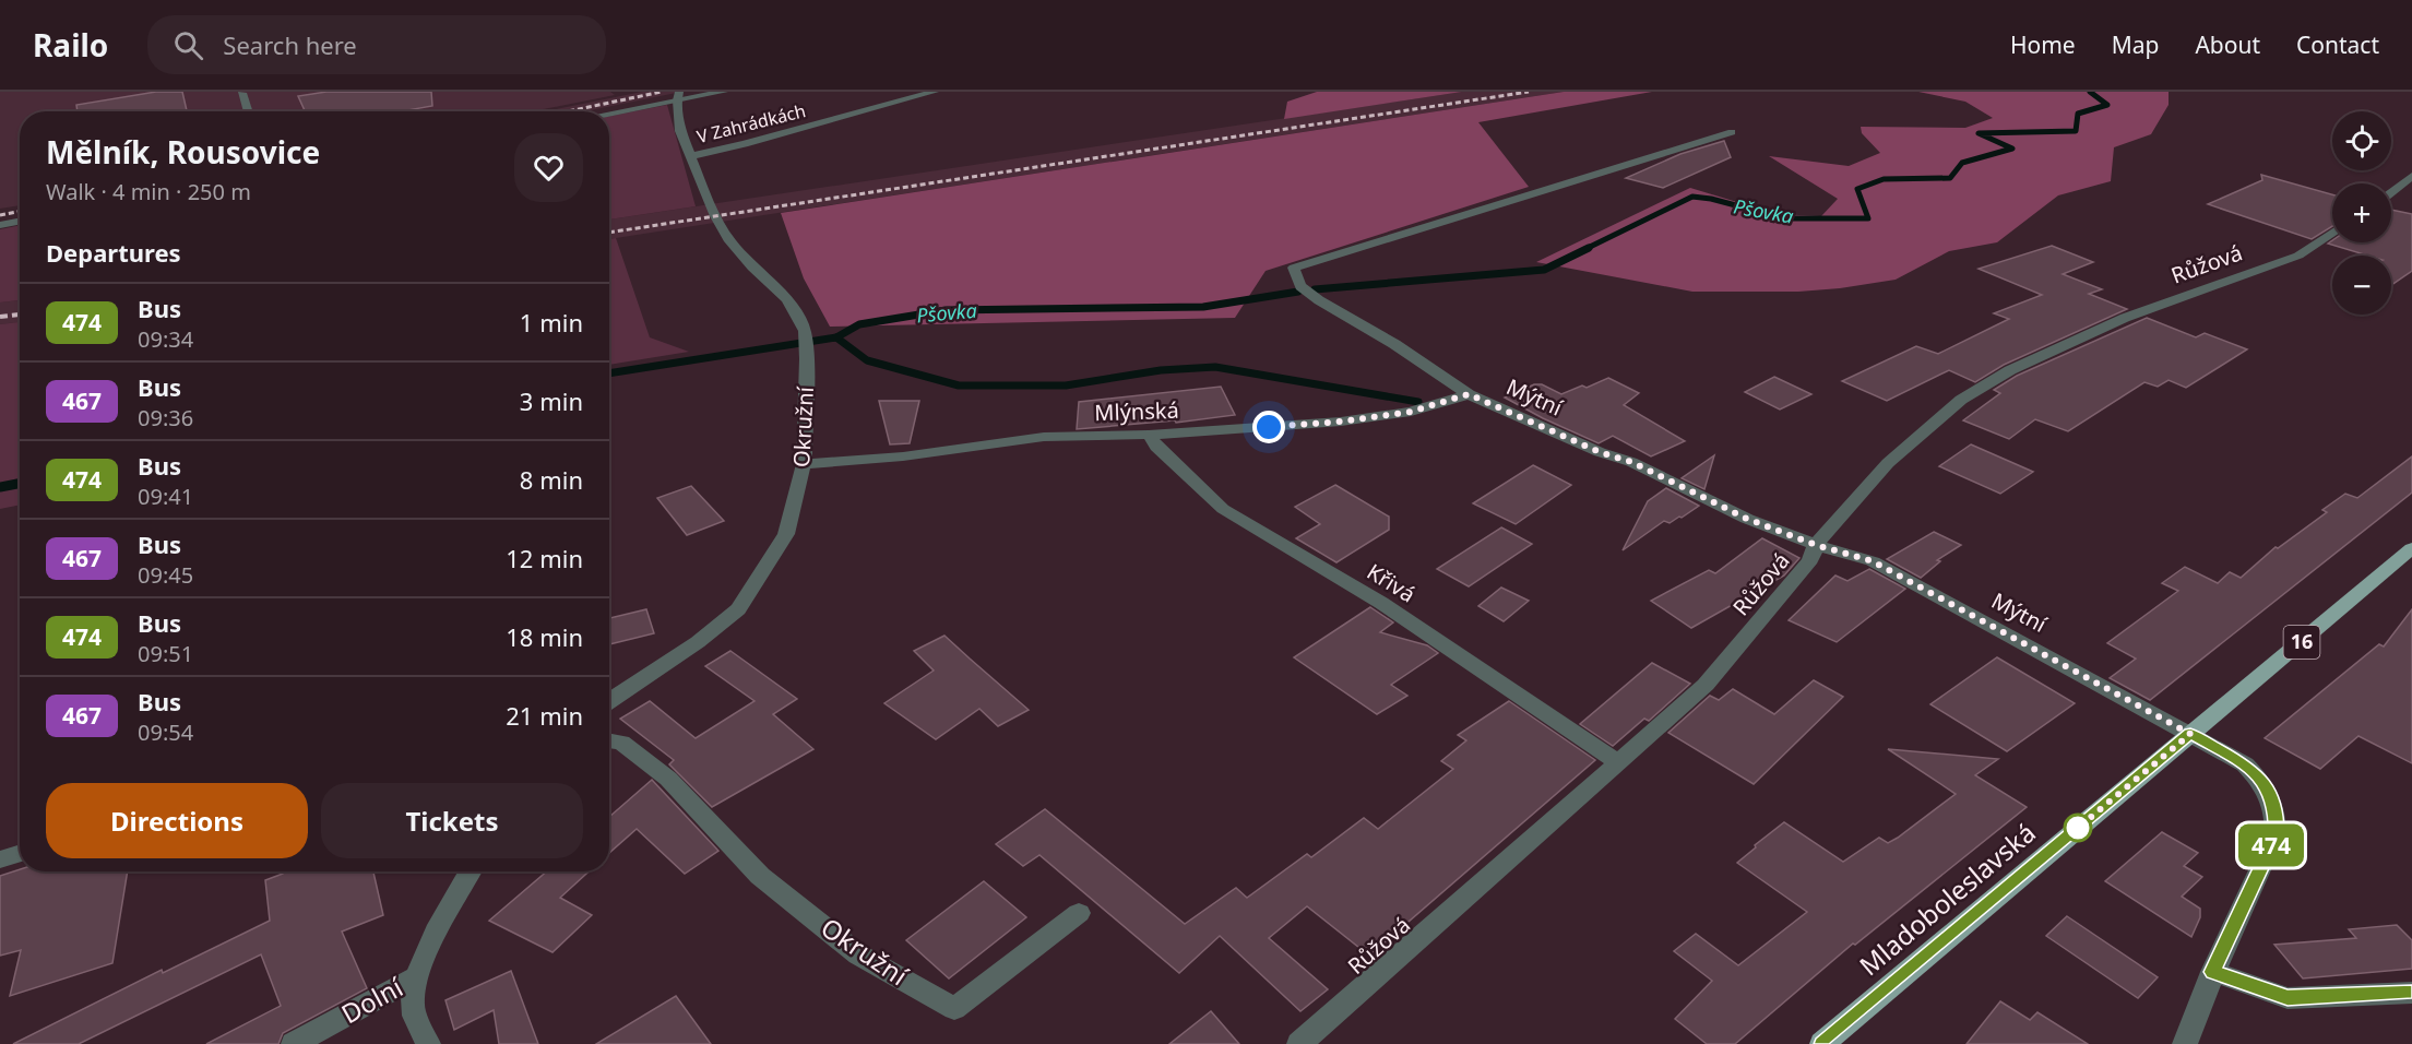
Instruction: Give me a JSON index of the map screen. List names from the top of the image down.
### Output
{
  "streets": {
    "main road": ["16", "Mladoboleslavská"],
    "street": [
      "V Zahrádkách",
      "Růžová",
      "Mýtní",
      "Mlýnská",
      "Okružní",
      "Křivá",
      "Dolní"
    ]
  },
  "crossings": [
    ["V Zahrádkách", "Okružní"],
    ["Růžová", "Mýtní"],
    ["Růžová", "Křivá"],
    ["Mýtní", "Mlýnská"],
    ["Mýtní", "Mladoboleslavská"],
    ["Mlýnská", "Okružní"],
    ["Mlýnská", "Křivá"]
  ],
  "water": ["Pšovka"],
  "lines": ["bus line 474"],
  "page": {
    "header": "Railo",
    "search": "Search here",
    "nav": [
      "Home",
      "Map",
      "About",
      "Contact"
    ],
    "on_map": "474",
    "map_buttons": ["+", "−"],
    "heading": [
      ["Mělník, Rousovice", "Walk · 4 min · 250 m"],
      "Departures"
    ],
    "list": [
      {
        "mark": "474",
        "name": "Bus",
        "note": "09:34",
        "value": "1 min"
      },
      {
        "mark": "467",
        "name": "Bus",
        "note": "09:36",
        "value": "3 min"
      },
      {
        "mark": "474",
        "name": "Bus",
        "note": "09:41",
        "value": "8 min"
      },
      {
        "mark": "467",
        "name": "Bus",
        "note": "09:45",
        "value": "12 min"
      },
      {
        "mark": "474",
        "name": "Bus",
        "note": "09:51",
        "value": "18 min"
      },
      {
        "mark": "467",
        "name": "Bus",
        "note": "09:54",
        "value": "21 min"
      }
    ],
    "buttons": ["Directions", "Tickets"]
  }
}
